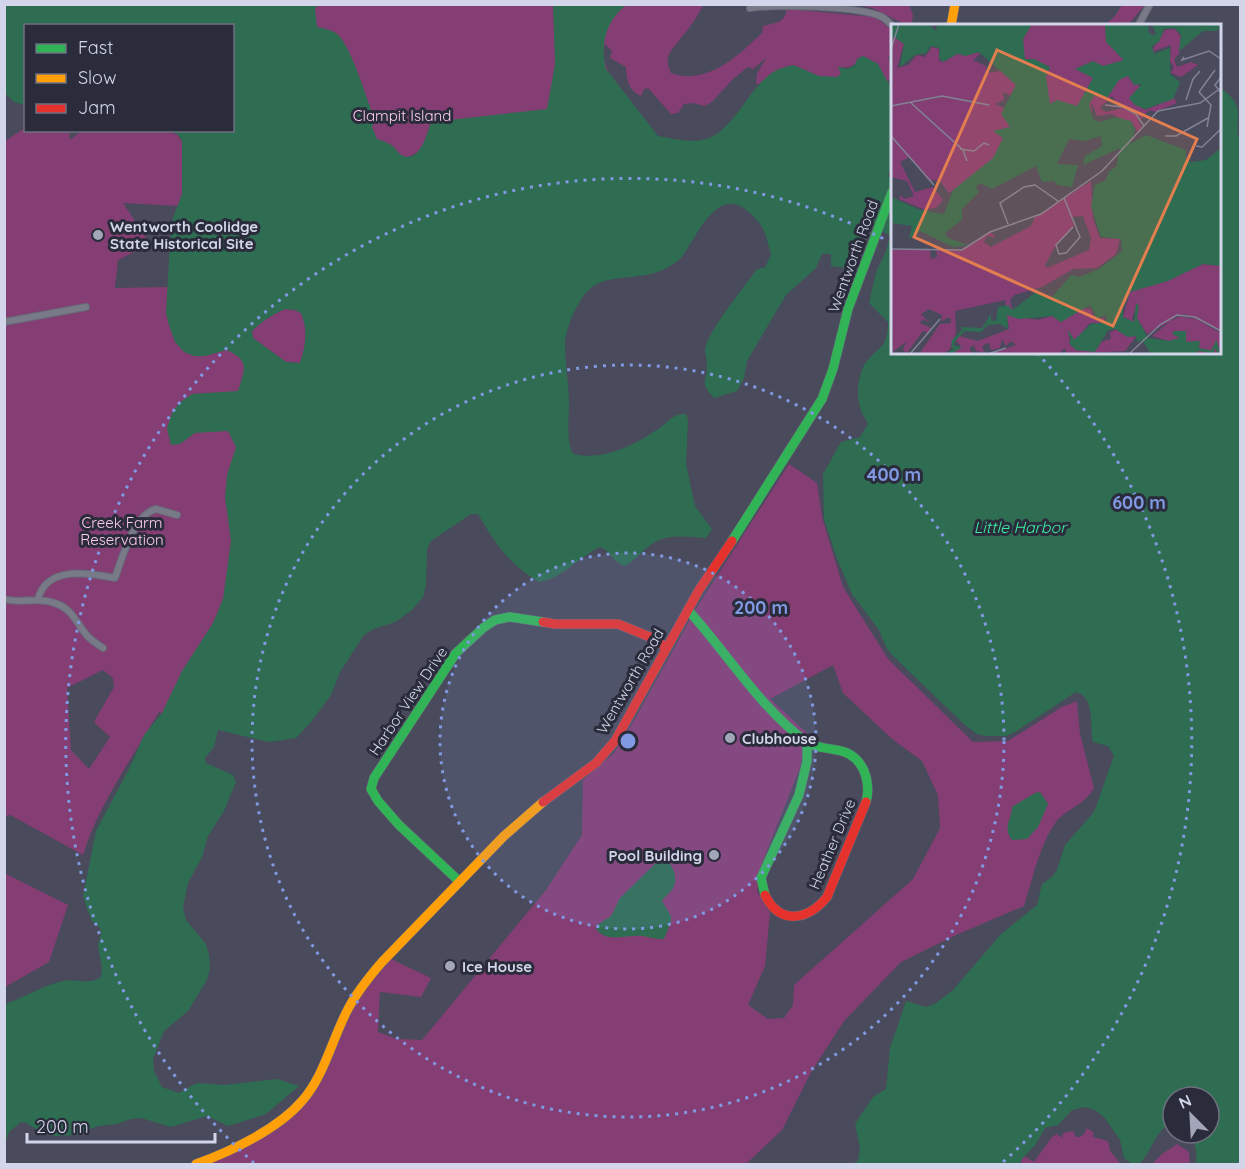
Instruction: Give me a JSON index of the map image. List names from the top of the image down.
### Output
{
  "streets": {
    "main road": ["Wentworth Road", "Harbor View Drive", "Heather Drive"]
  },
  "crossings": [
    ["Wentworth Road", "Harbor View Drive"]
  ],
  "water": ["Little Harbor"],
  "parks": ["Clampit Island", "Creek Farm Reservation"],
  "places": [
    "Wentworth Coolidge State Historical Site",
    "Clubhouse",
    "Pool Building",
    "Ice House"
  ],
  "legend": ["Fast", "Slow", "Jam"],
  "scale_bar": "200 m",
  "north": "top left",
  "rings": ["400 m", "600 m", "200 m"]
}
